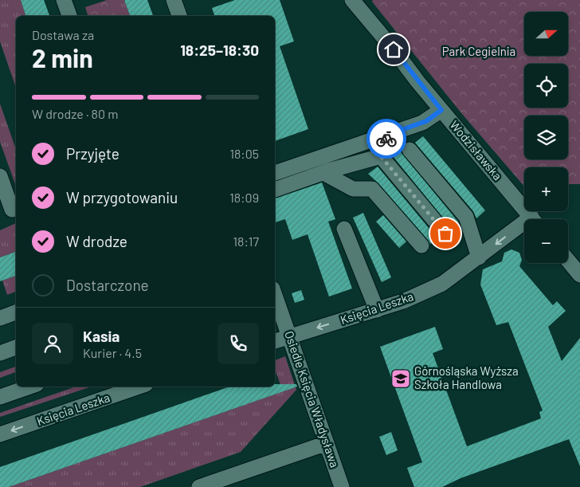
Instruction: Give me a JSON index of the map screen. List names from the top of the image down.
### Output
{
  "streets": {
    "street": ["Wodzisławska", "Księcia Leszka", "Osiedle Księcia Władysława"]
  },
  "crossings": [
    ["Księcia Leszka", "Osiedle Księcia Władysława"]
  ],
  "one_way": ["Księcia Leszka"],
  "parks": ["Park Cegielnia"],
  "places": {
    "school or university": ["Górnośląska Wyższa Szkoła Handlowa"]
  },
  "north": "right",
  "page": {
    "map_buttons": ["+", "−"],
    "heading": ["2 min", "Dostawa za", "18:25–18:30"],
    "panel": ["Kasia", "Kurier · 4.5"],
    "bar": "W drodze · 80 m",
    "list": [
      ["Przyjęte", "18:05"],
      ["W przygotowaniu", "18:09"],
      ["W drodze", "18:17"],
      "Dostarczone"
    ]
  }
}
